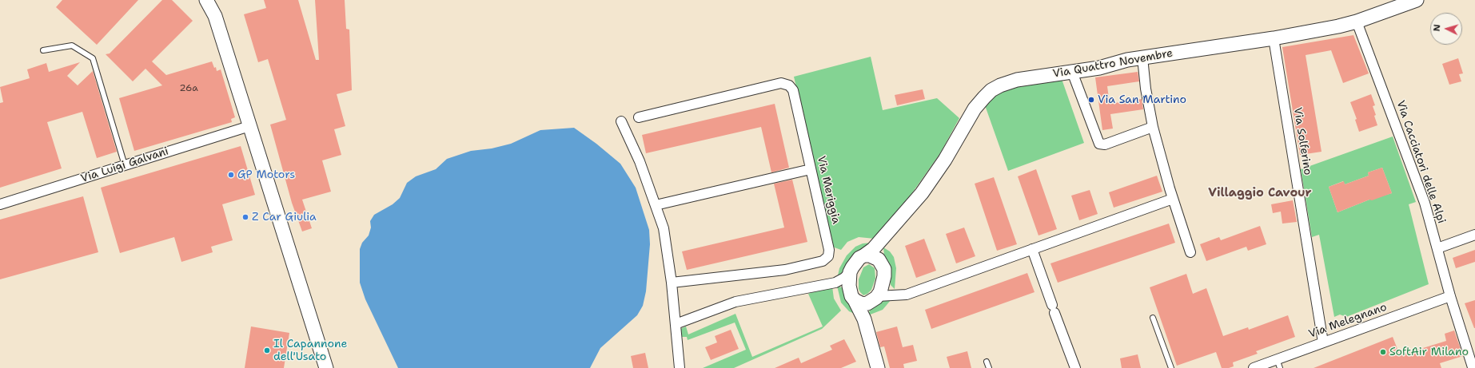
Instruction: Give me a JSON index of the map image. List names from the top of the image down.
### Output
{
  "streets": {
    "street": [
      "Via Quattro Novembre",
      "Via Solferino",
      "Via Cacciatori delle Alpi",
      "Via Luigi Galvani",
      "Via Meriggia",
      "Via Melegnano"
    ]
  },
  "crossings": [
    ["Via Quattro Novembre", "Via Solferino"],
    ["Via Quattro Novembre", "Via Cacciatori delle Alpi"],
    ["Via Solferino", "Via Melegnano"],
    ["Via Cacciatori delle Alpi", "Via Melegnano"]
  ],
  "districts": ["Villaggio Cavour"],
  "places": [
    "Via San Martino",
    "GP Motors",
    "Z Car Giulia",
    "Il Capannone dell'Usato",
    "SoftAir Milano"
  ],
  "house_numbers": ["26a"],
  "north": "left"
}
